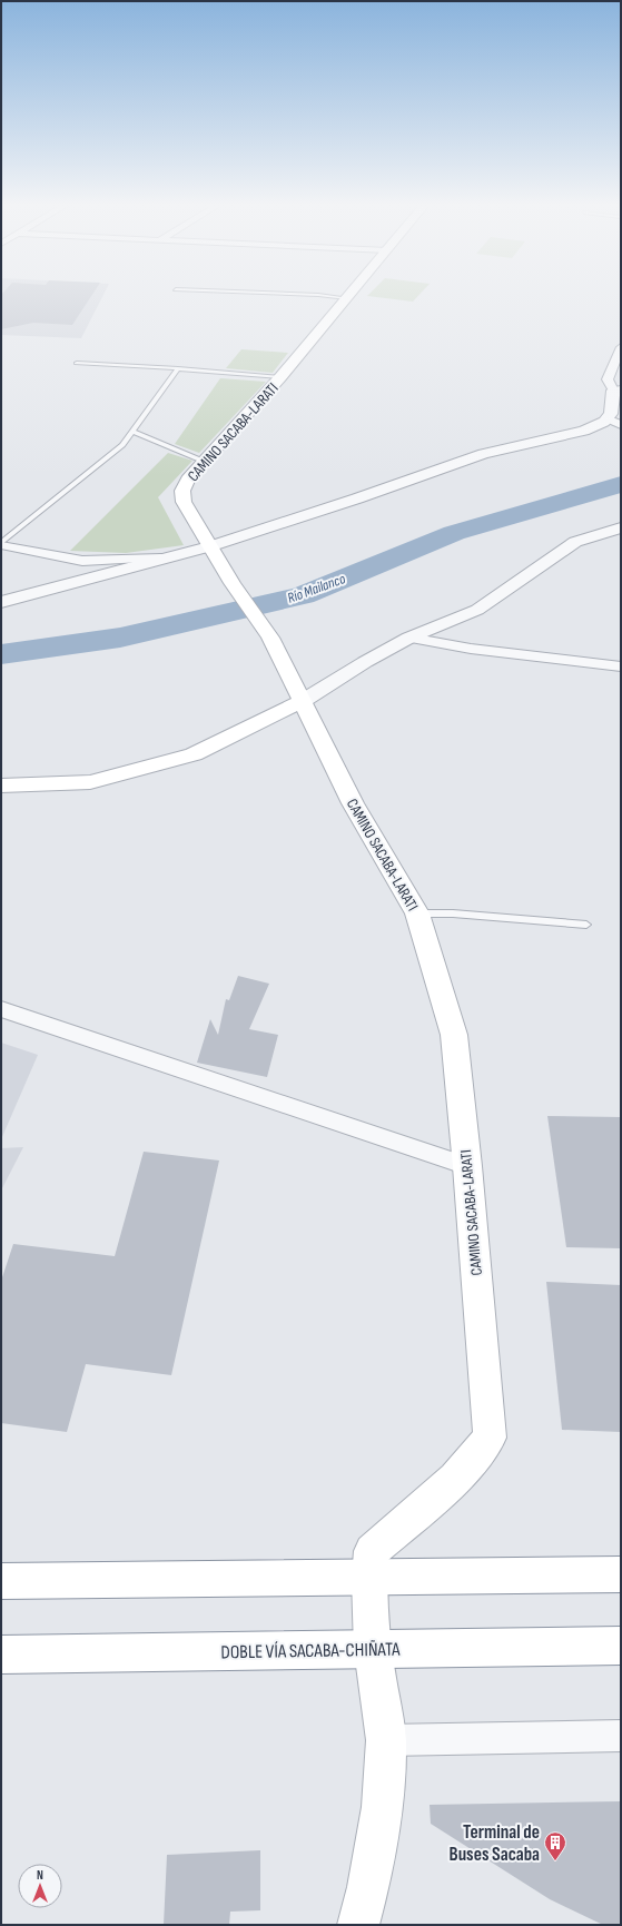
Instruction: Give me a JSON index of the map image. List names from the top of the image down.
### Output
{
  "streets": {
    "main road": ["CAMINO SACABA-LARATI", "DOBLE VÍA SACABA-CHIÑATA"]
  },
  "crossings": [
    ["CAMINO SACABA-LARATI", "DOBLE VÍA SACABA-CHIÑATA"]
  ],
  "water": ["Río Mailanco"],
  "places": {
    "building": ["Terminal de Buses Sacaba"]
  },
  "north": "top"
}
